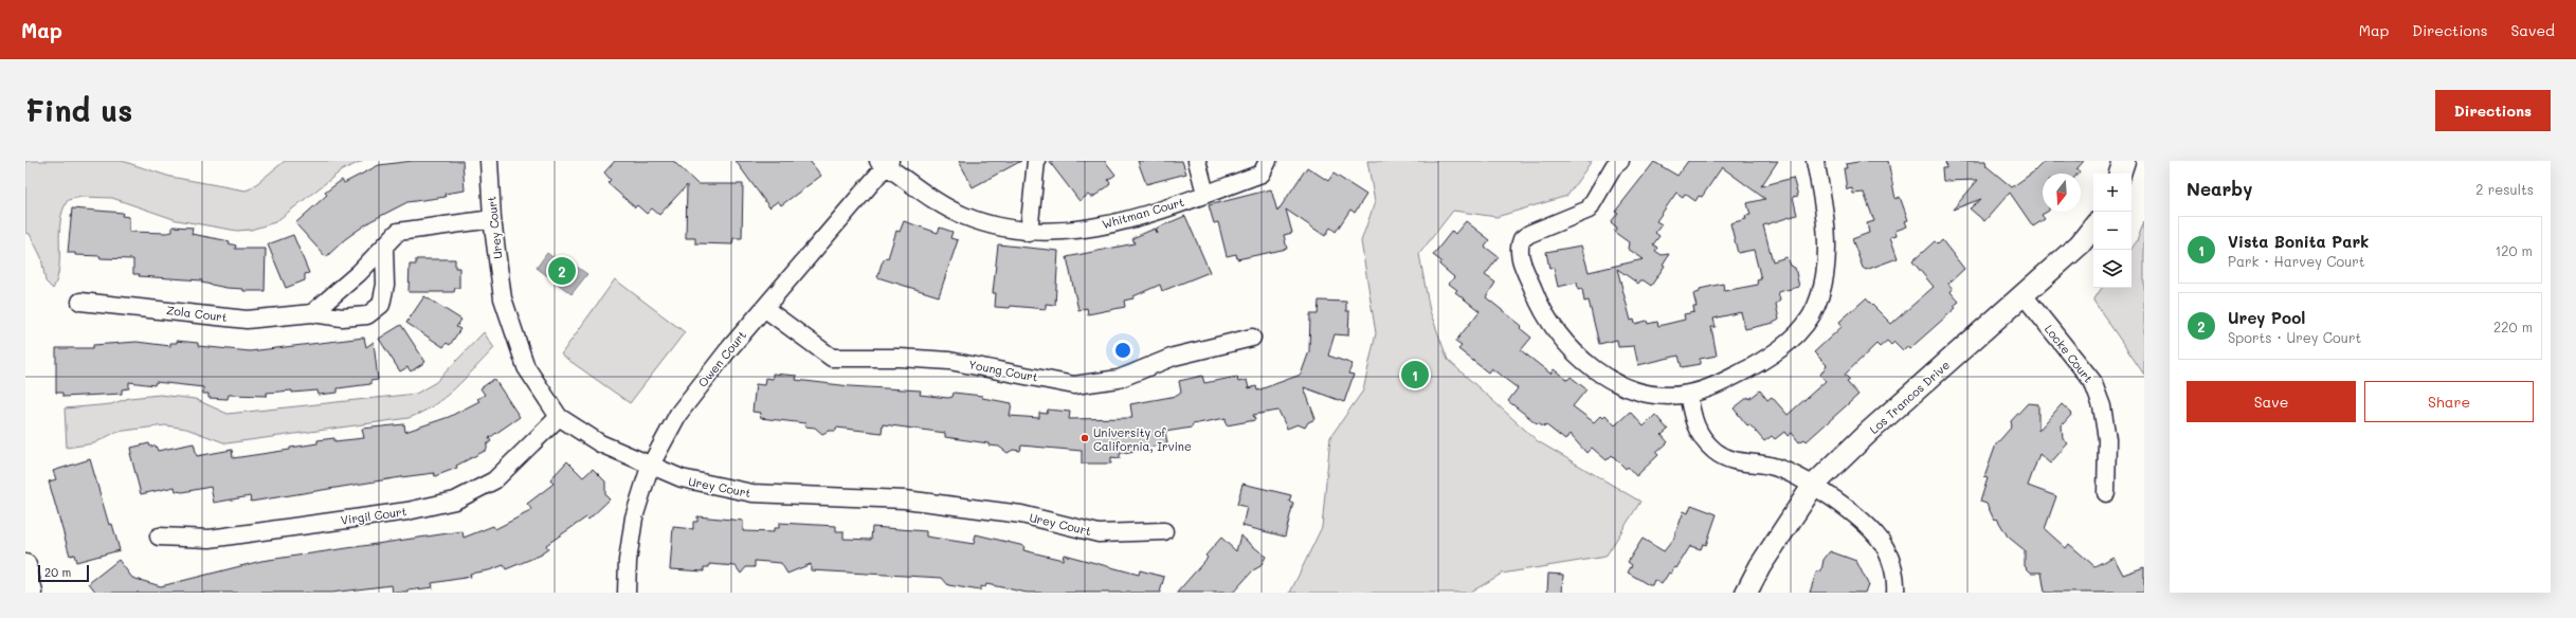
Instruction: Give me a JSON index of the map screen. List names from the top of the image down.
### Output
{
  "streets": {
    "street": [
      "Whitman Court",
      "Urey Court",
      "Zola Court",
      "Locke Court",
      "Owen Court",
      "Young Court",
      "Los Trancos Drive",
      "Virgil Court"
    ]
  },
  "crossings": [
    ["Whitman Court", "Owen Court"],
    ["Urey Court", "Owen Court"],
    ["Urey Court", "Virgil Court"],
    ["Locke Court", "Los Trancos Drive"],
    ["Owen Court", "Young Court"]
  ],
  "places": ["University of California, Irvine"],
  "scale_bar": "20 m",
  "north": "bottom",
  "page": {
    "header": "Map",
    "nav": ["Map", "Directions", "Saved"],
    "buttons": [
      "Directions",
      ["Save", "Share"]
    ],
    "title": "Find us",
    "heading": ["Nearby", "2 results"],
    "map_buttons": ["+", "−"],
    "list": [
      {
        "mark": "1",
        "name": "Vista Bonita Park",
        "note": "Park · Harvey Court",
        "value": "120 m"
      },
      {
        "mark": "2",
        "name": "Urey Pool",
        "note": "Sports · Urey Court",
        "value": "220 m"
      }
    ],
    "pins": ["2", "1"],
    "scale": "20 m"
  }
}
